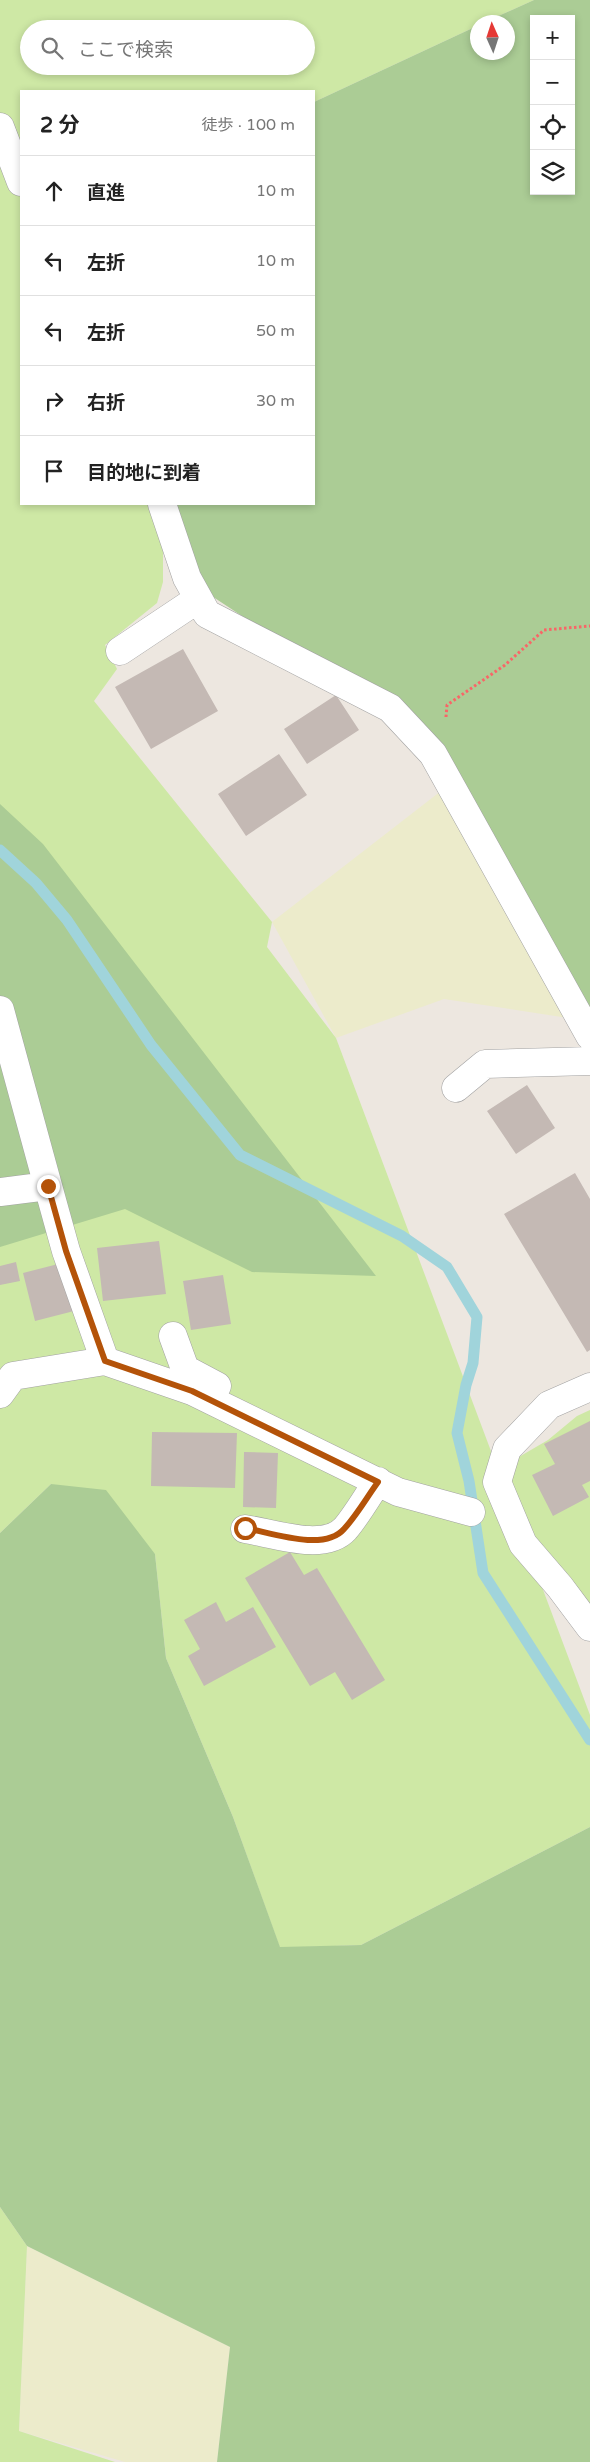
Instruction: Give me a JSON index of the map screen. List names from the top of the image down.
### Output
{
  "north": "top",
  "page": {
    "map_buttons": ["+", "−"],
    "search": "ここで検索",
    "heading": ["2 分", "徒歩 · 100 m"],
    "list": [
      ["直進", "10 m"],
      ["左折", "10 m"],
      ["左折", "50 m"],
      ["右折", "30 m"],
      "目的地に到着"
    ]
  }
}
